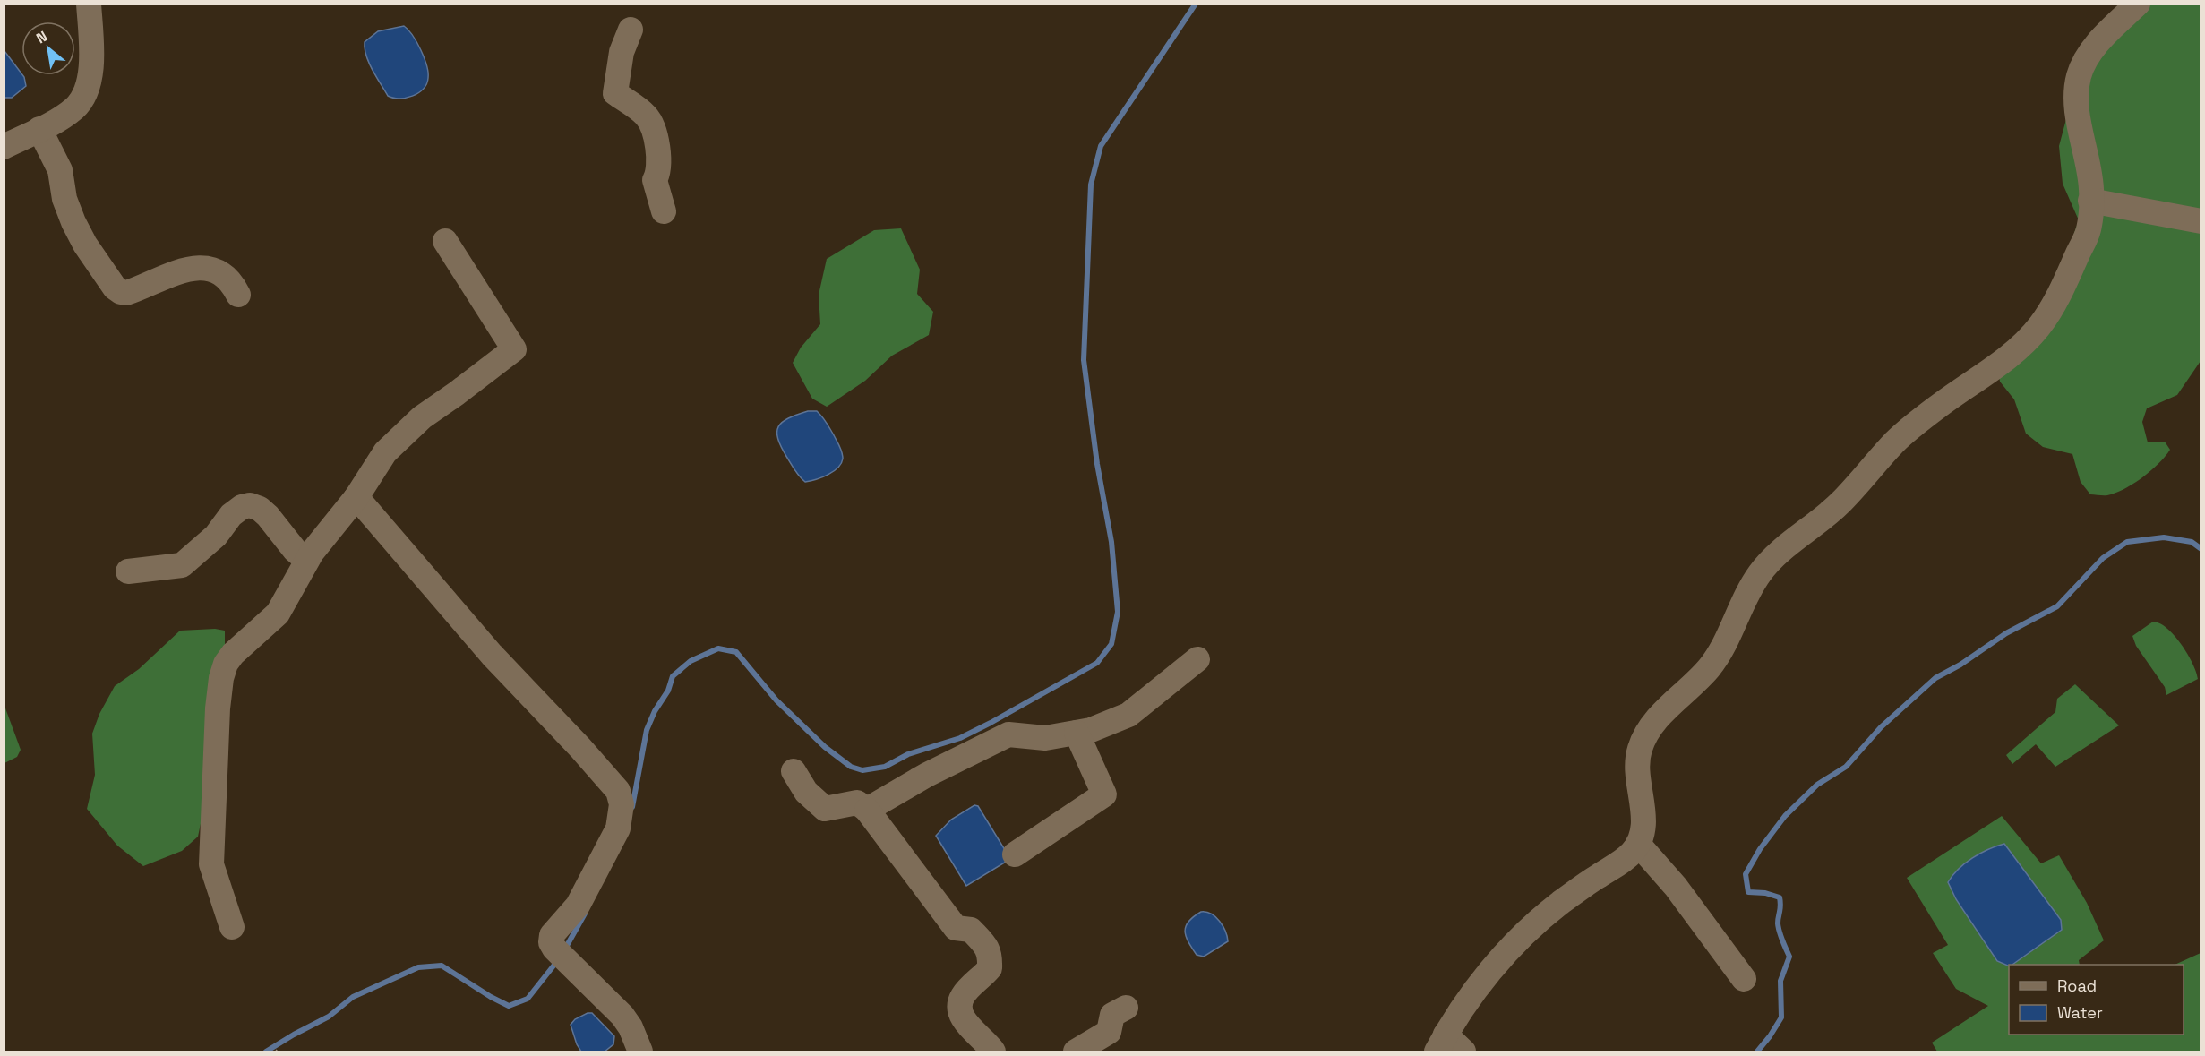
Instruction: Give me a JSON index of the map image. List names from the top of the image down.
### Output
{
  "legend": ["Road", "Water"],
  "north": "top left"
}
